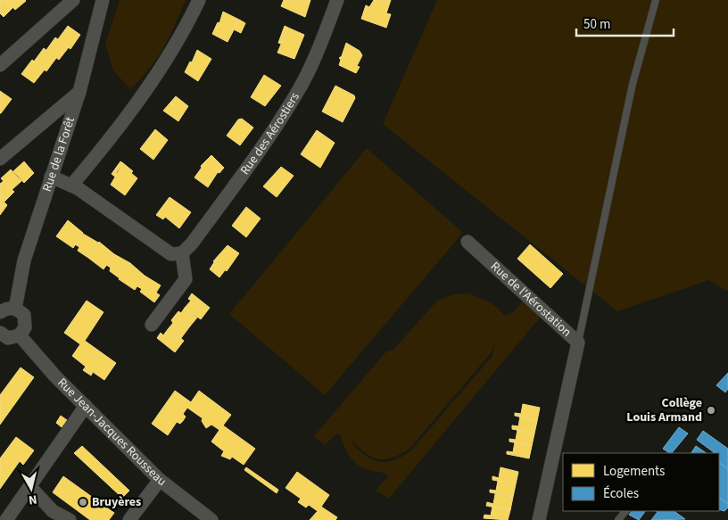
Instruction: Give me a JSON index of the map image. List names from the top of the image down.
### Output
{
  "streets": {
    "street": [
      "Rue des Aérostiers",
      "Rue de la Forêt",
      "Rue de l'Aérostation",
      "Rue Jean-Jacques Rousseau"
    ]
  },
  "places": ["Collège Louis Armand", "Bruyères"],
  "legend": ["Logements", "Écoles"],
  "scale_bar": "50 m",
  "north": "bottom"
}
